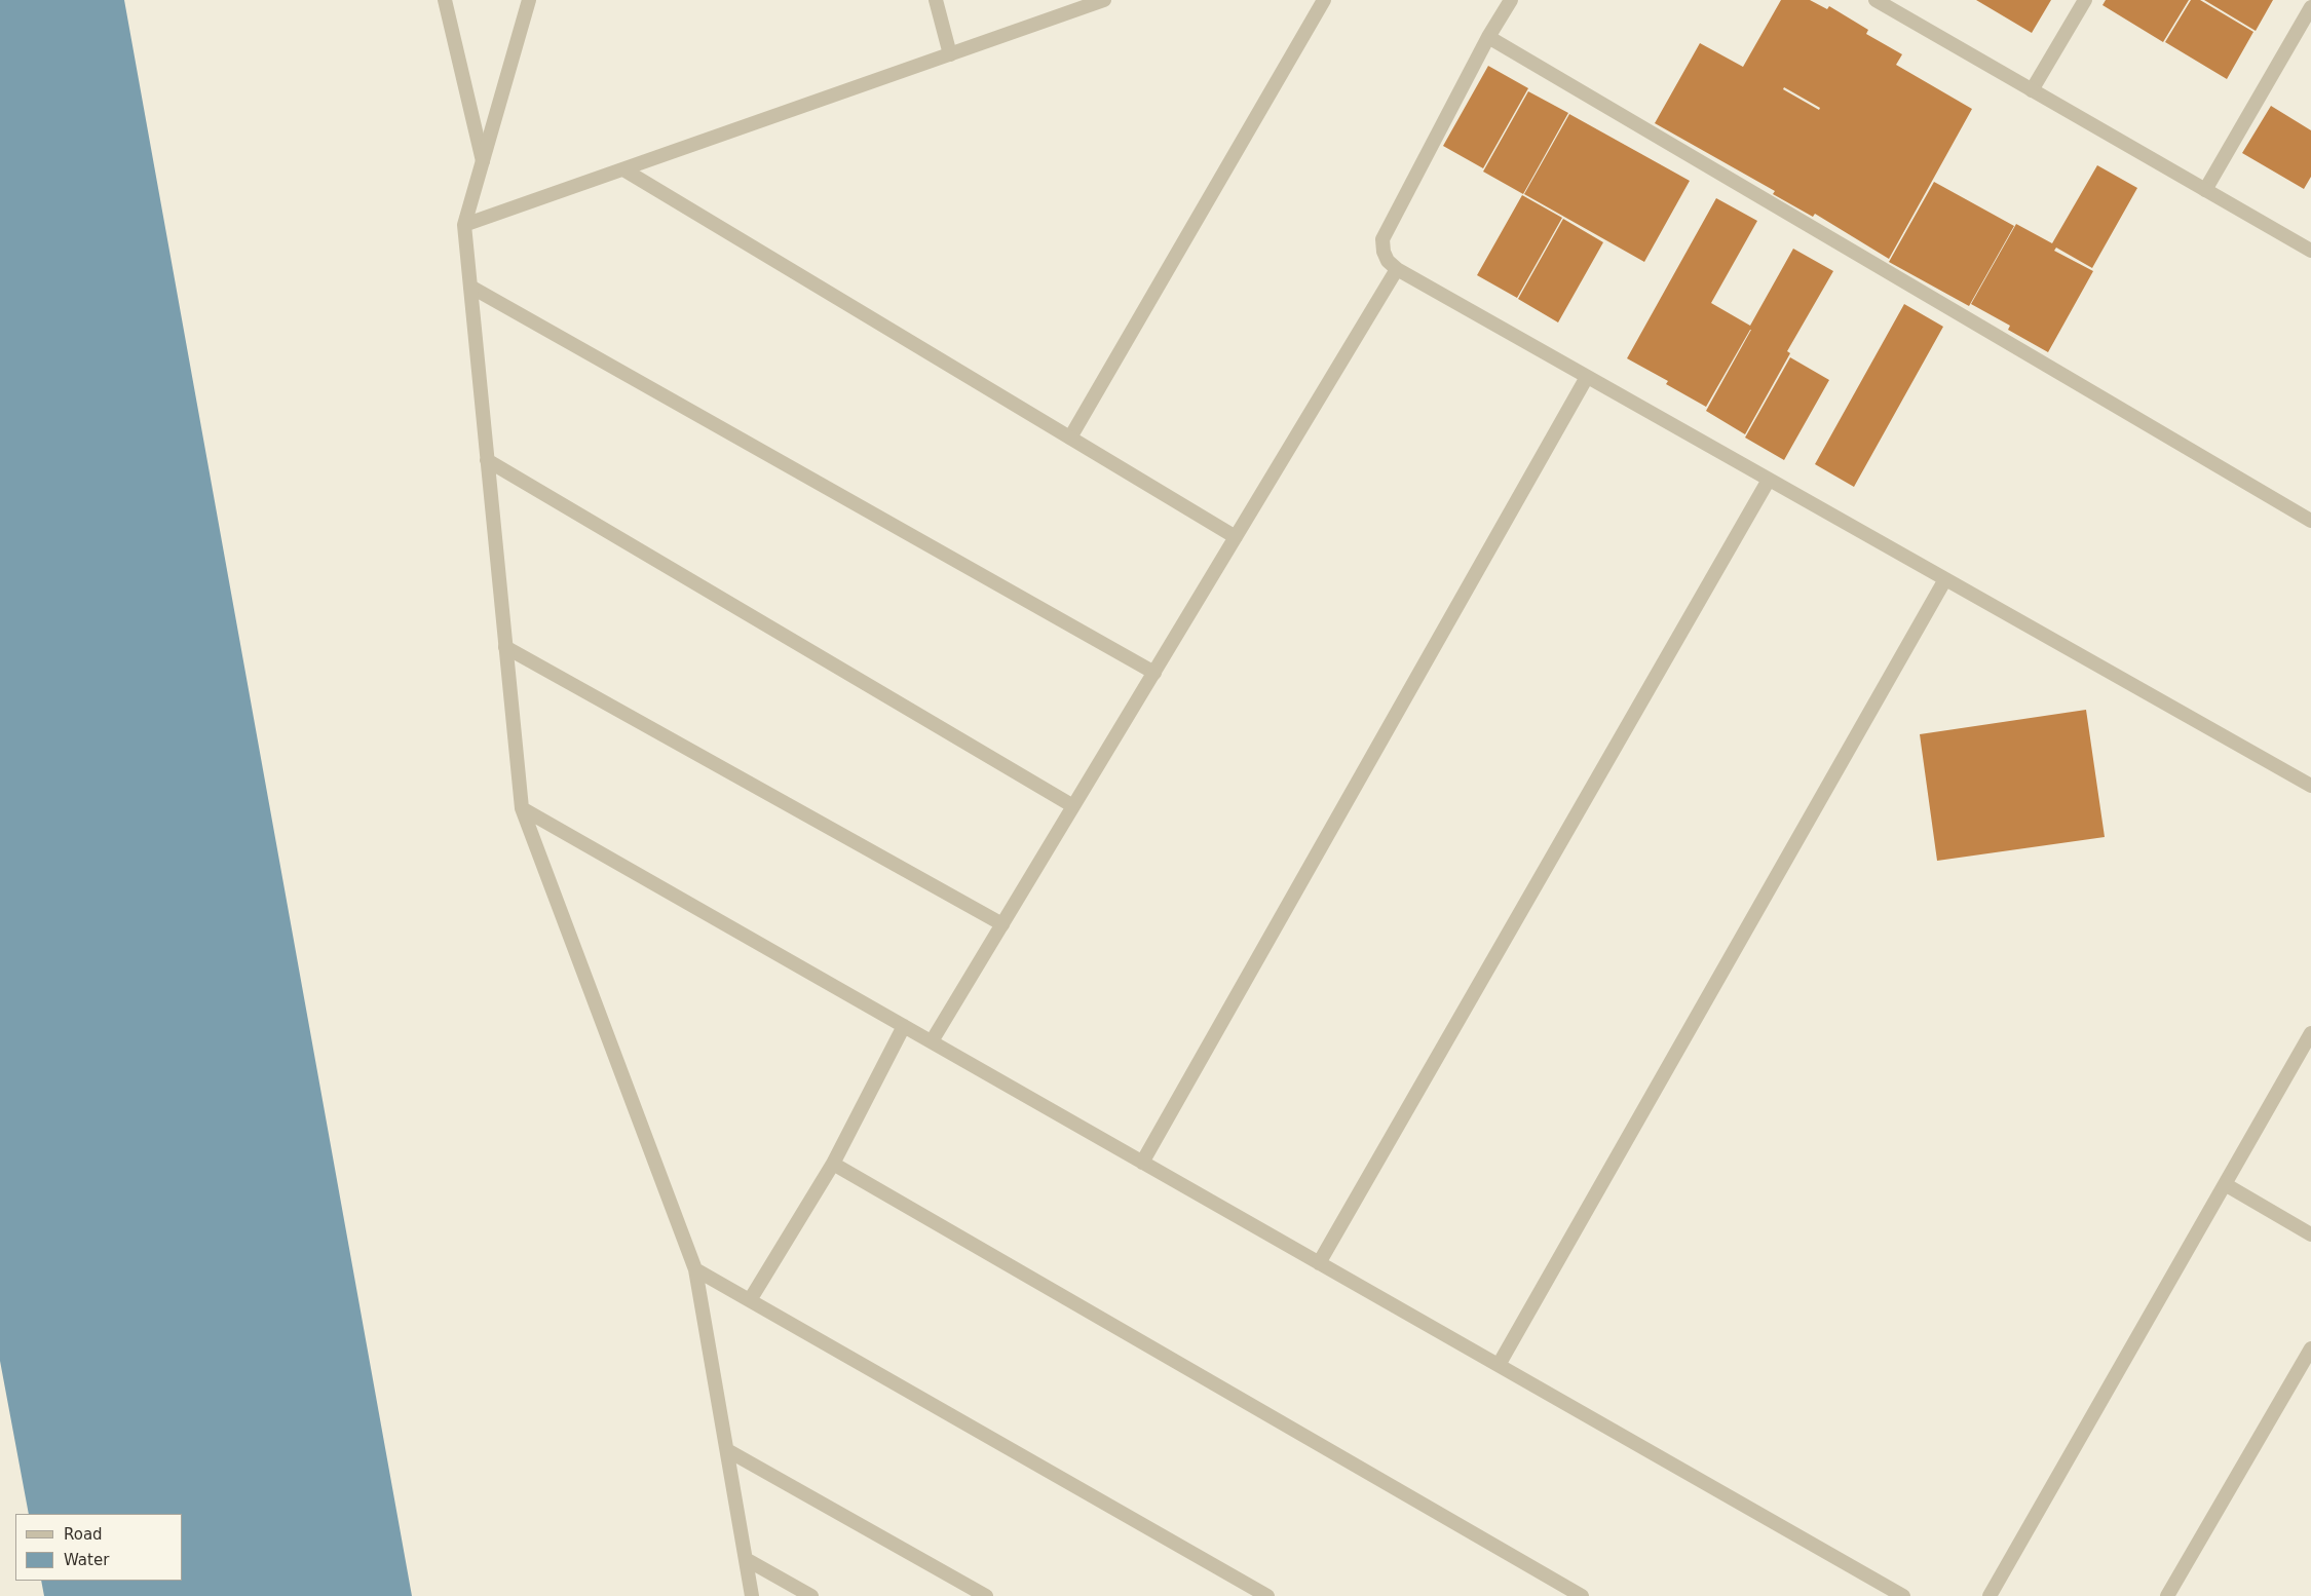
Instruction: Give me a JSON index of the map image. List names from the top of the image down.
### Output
{
  "legend": ["Road", "Water"]
}
